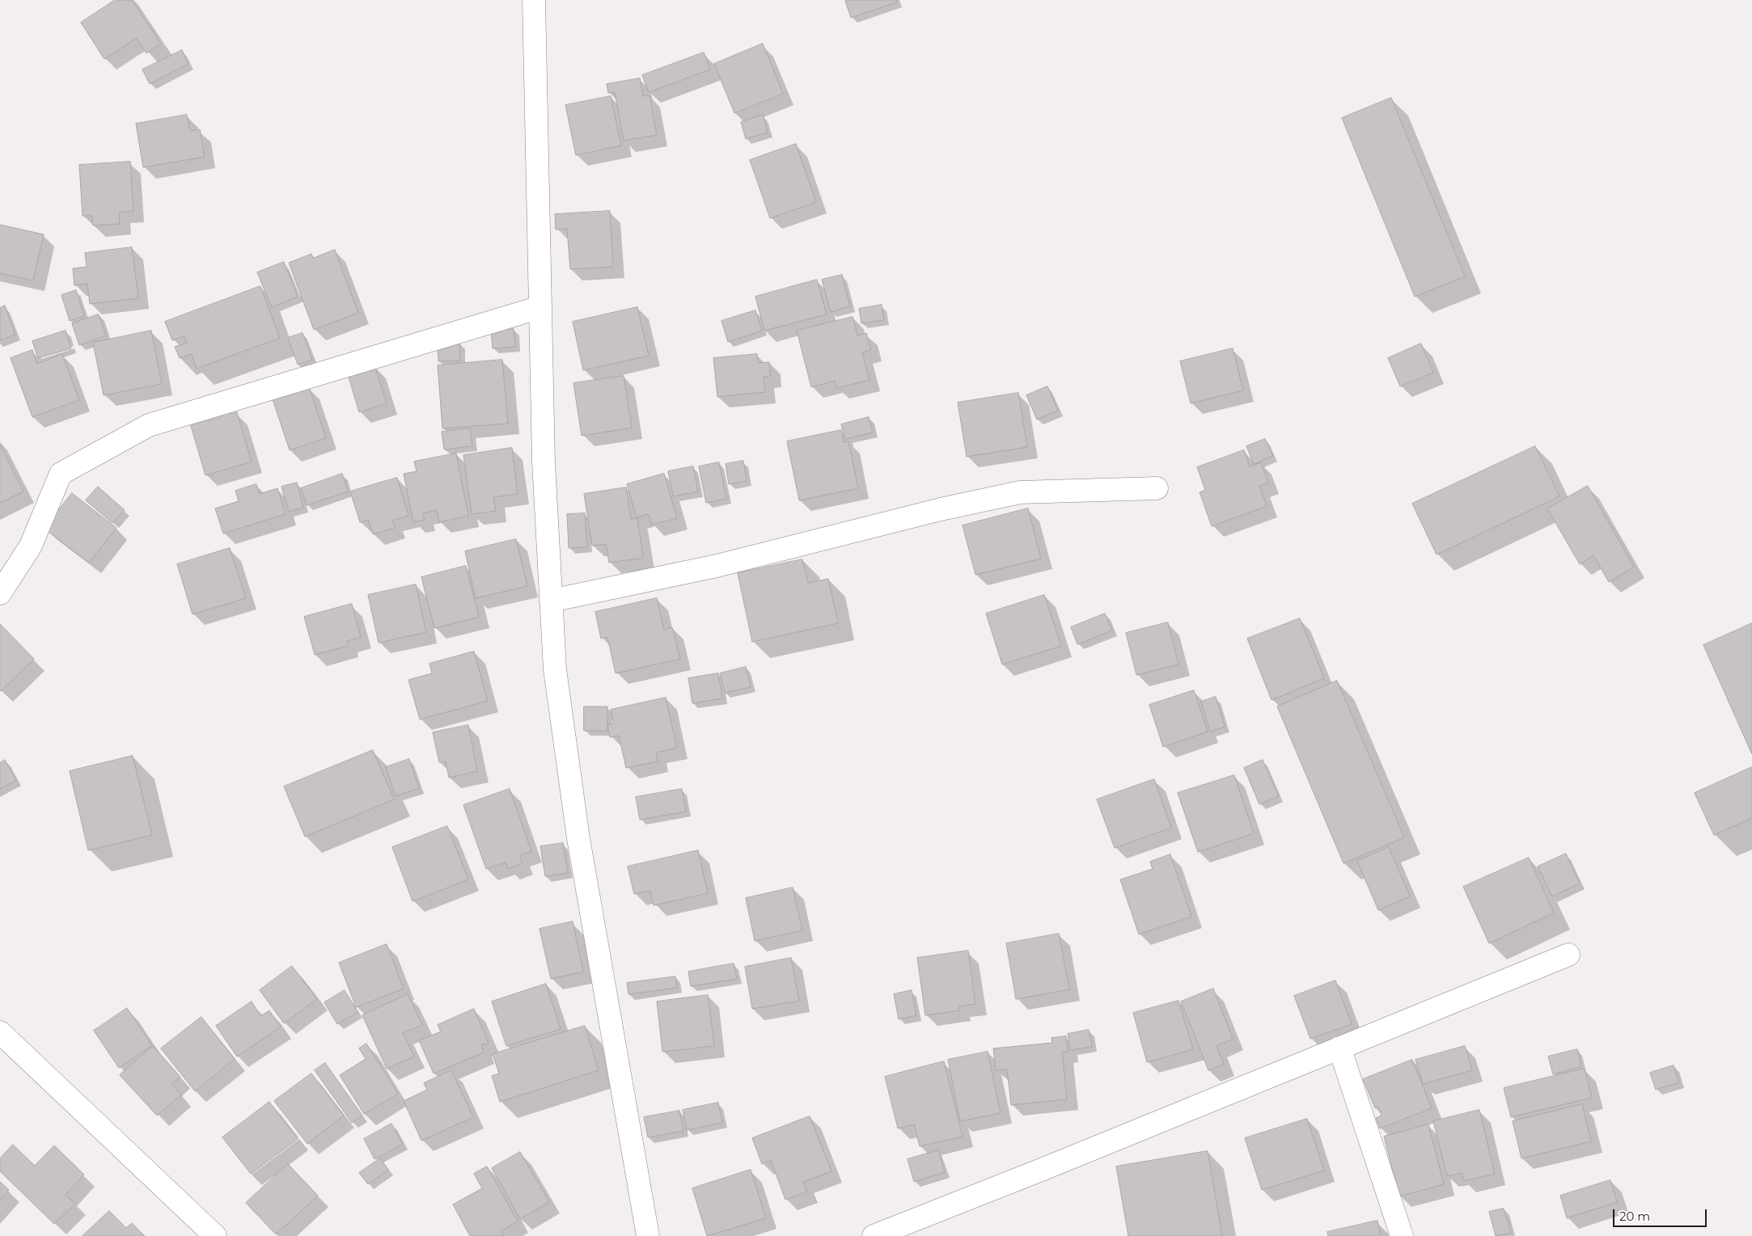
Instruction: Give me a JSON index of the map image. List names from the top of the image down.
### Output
{
  "scale_bar": "20 m"
}
